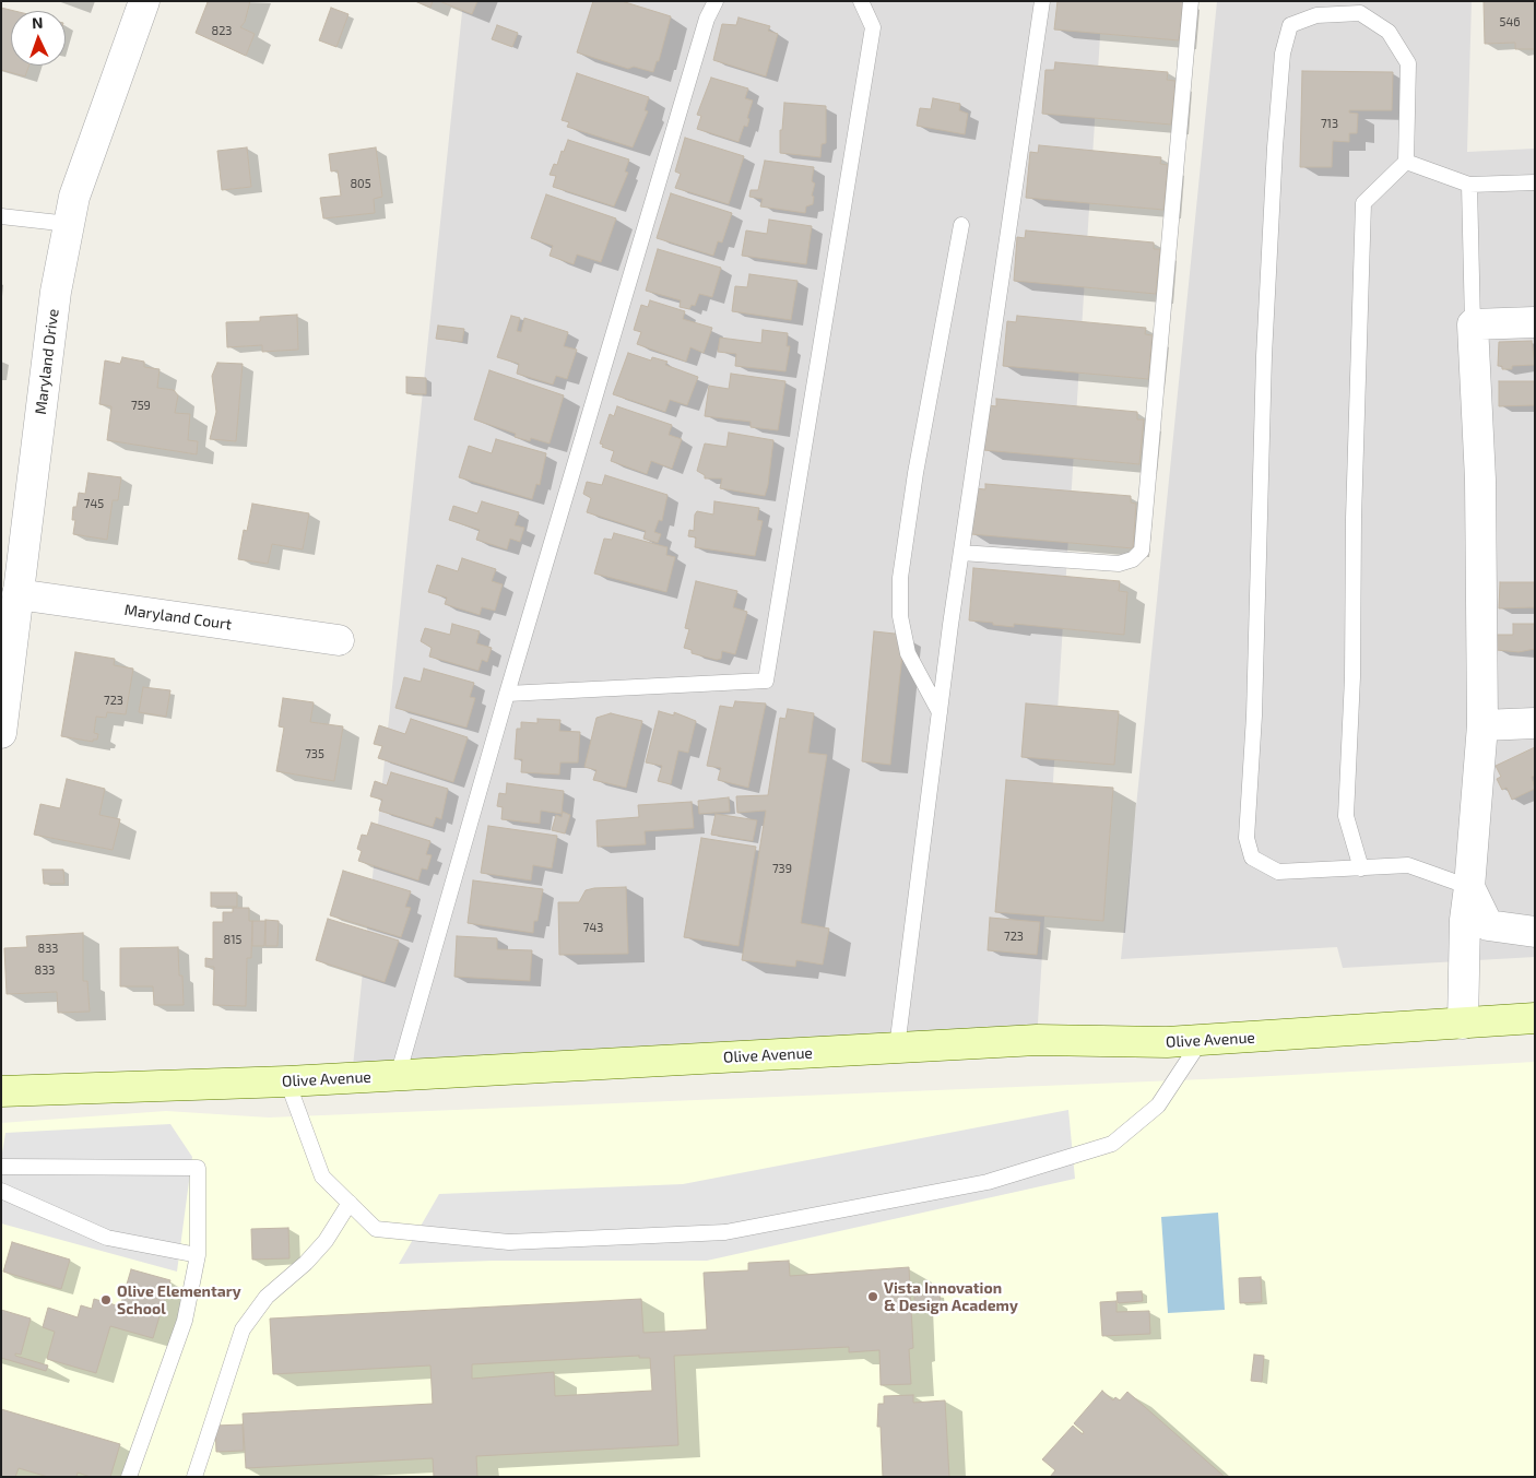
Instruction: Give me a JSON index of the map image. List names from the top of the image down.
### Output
{
  "streets": {
    "main road": ["Olive Avenue"],
    "street": ["Maryland Drive", "Maryland Court"]
  },
  "crossings": [
    ["Maryland Drive", "Maryland Court"]
  ],
  "places": ["Vista Innovation & Design Academy", "Olive Elementary School"],
  "house_numbers": [
    "546",
    "823",
    "713",
    "805",
    "759",
    "745",
    "723",
    "735",
    "739",
    "743",
    "723",
    "815",
    "833",
    "833"
  ],
  "north": "top"
}
